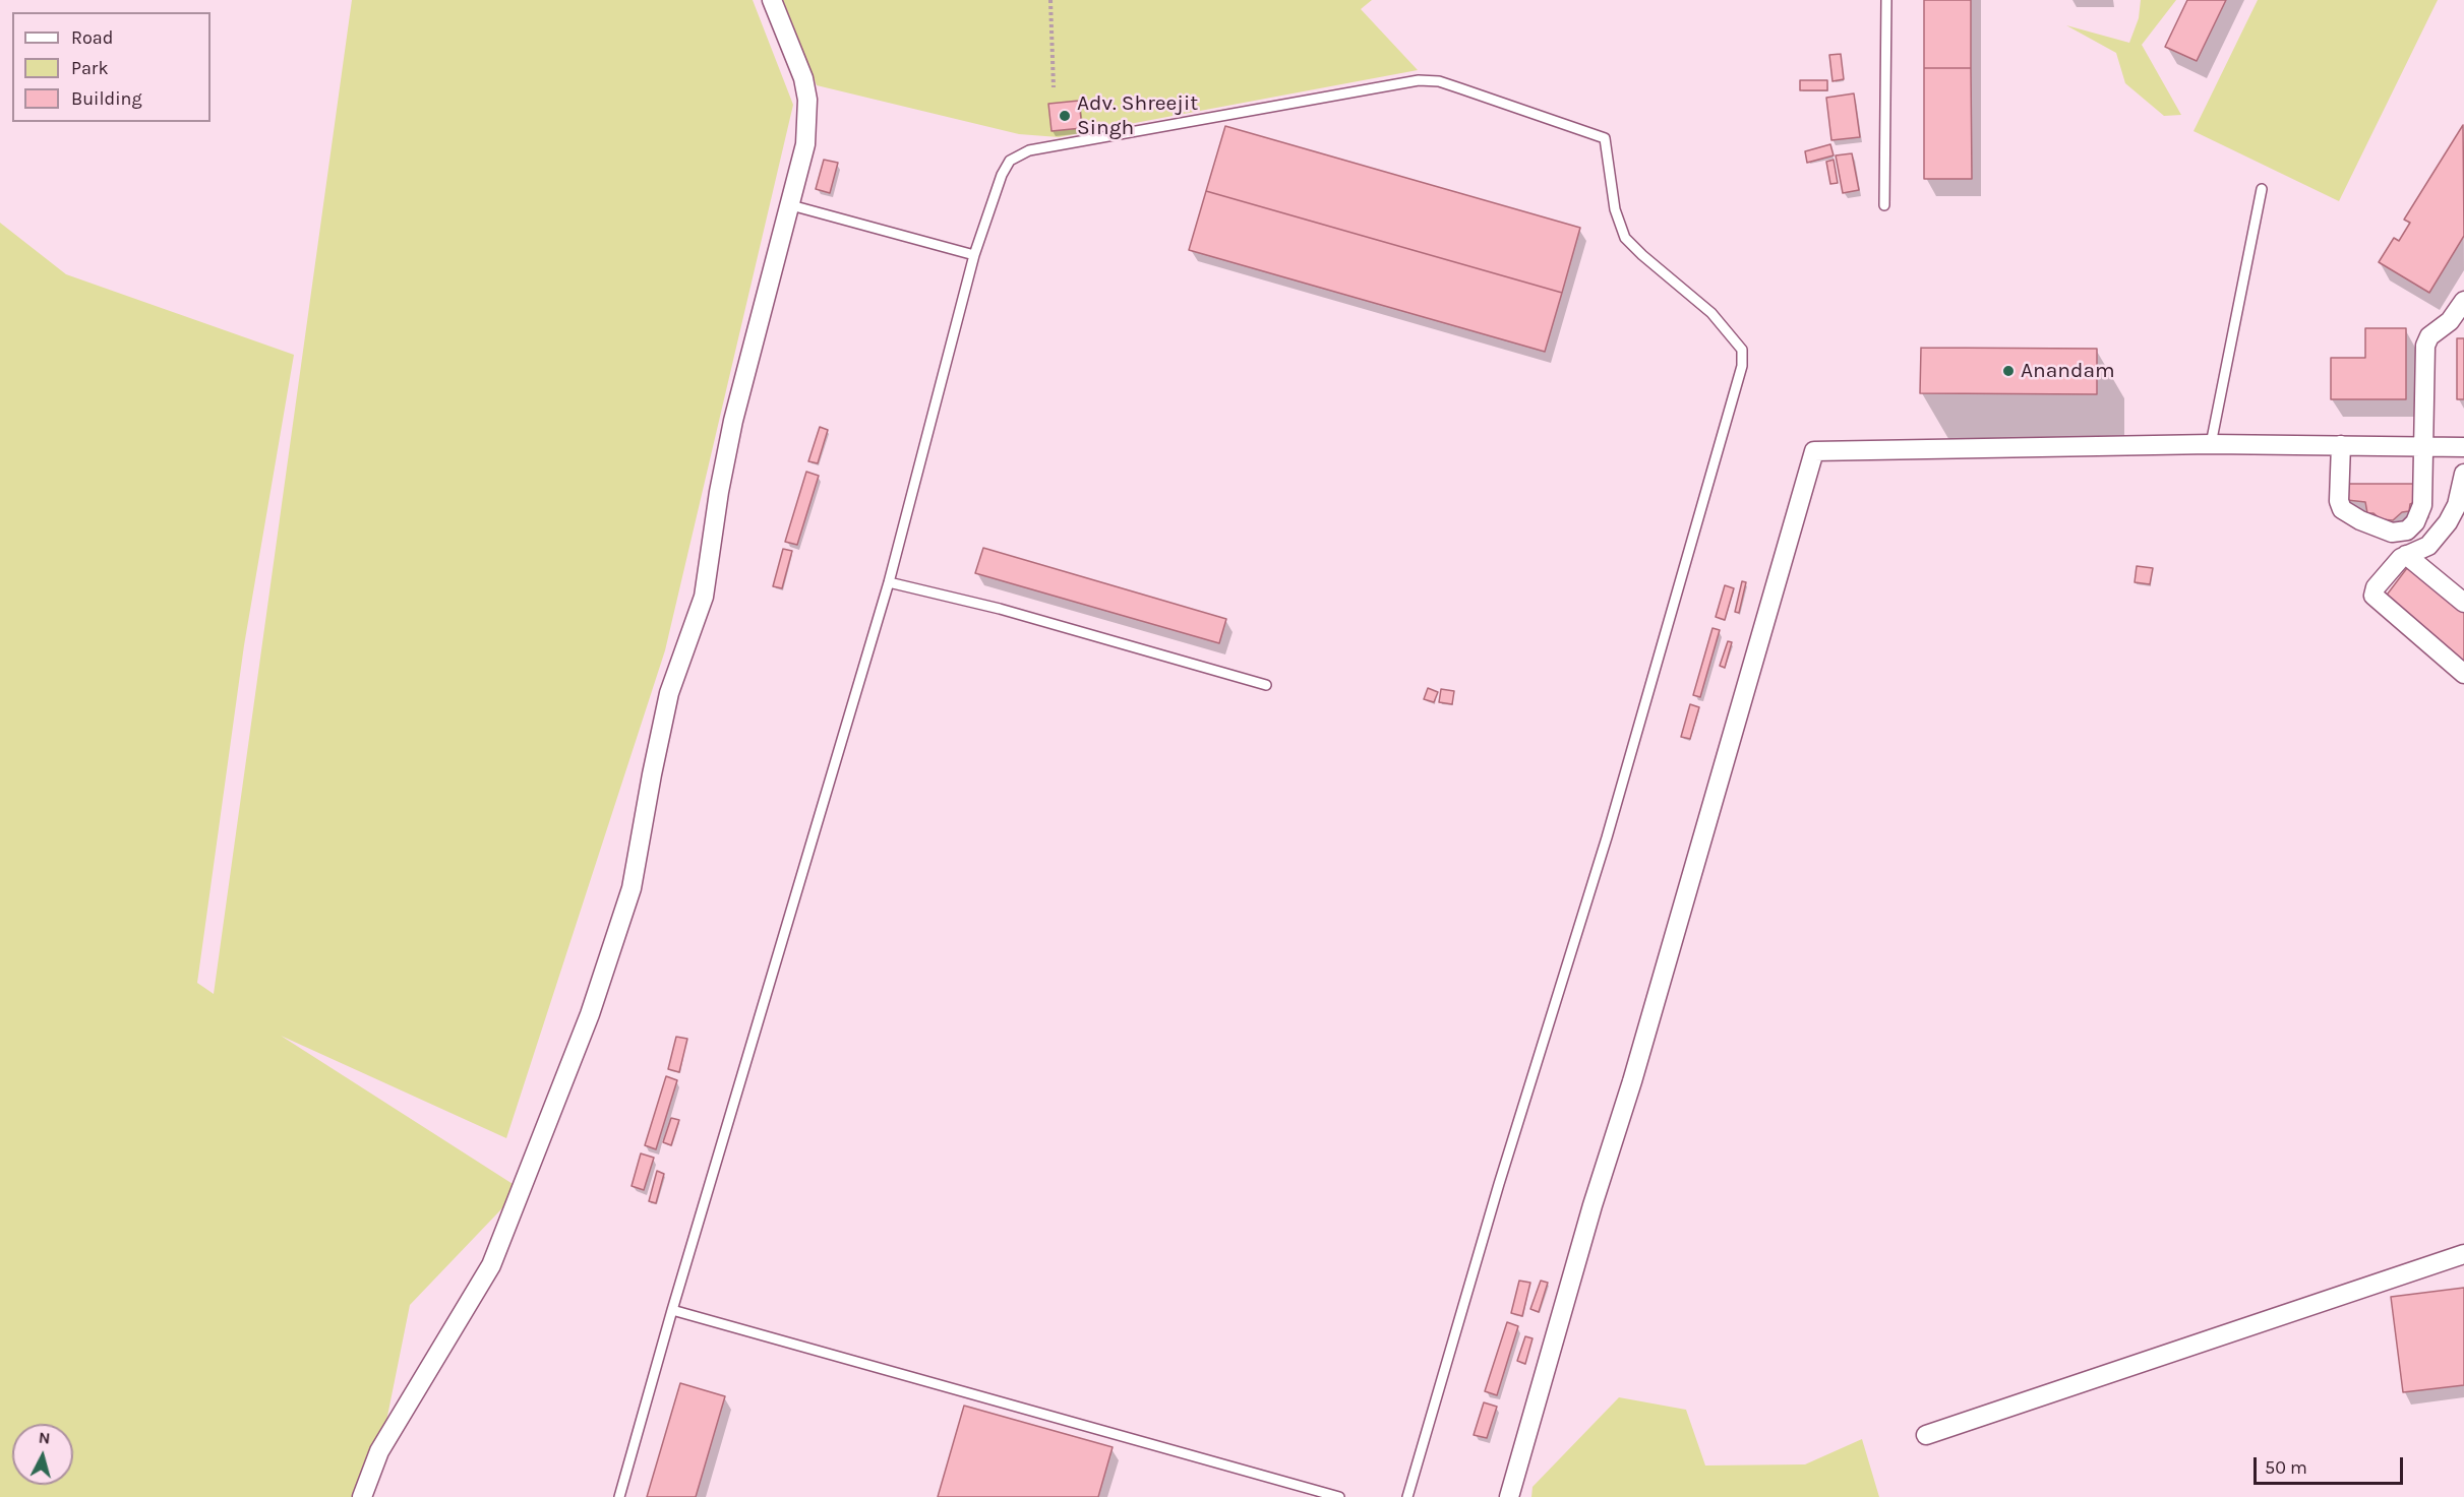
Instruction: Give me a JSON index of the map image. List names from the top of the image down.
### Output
{
  "places": ["Adv. Shreejit Singh", "Anandam"],
  "legend": ["Road", "Park", "Building"],
  "scale_bar": "50 m",
  "north": "top"
}
